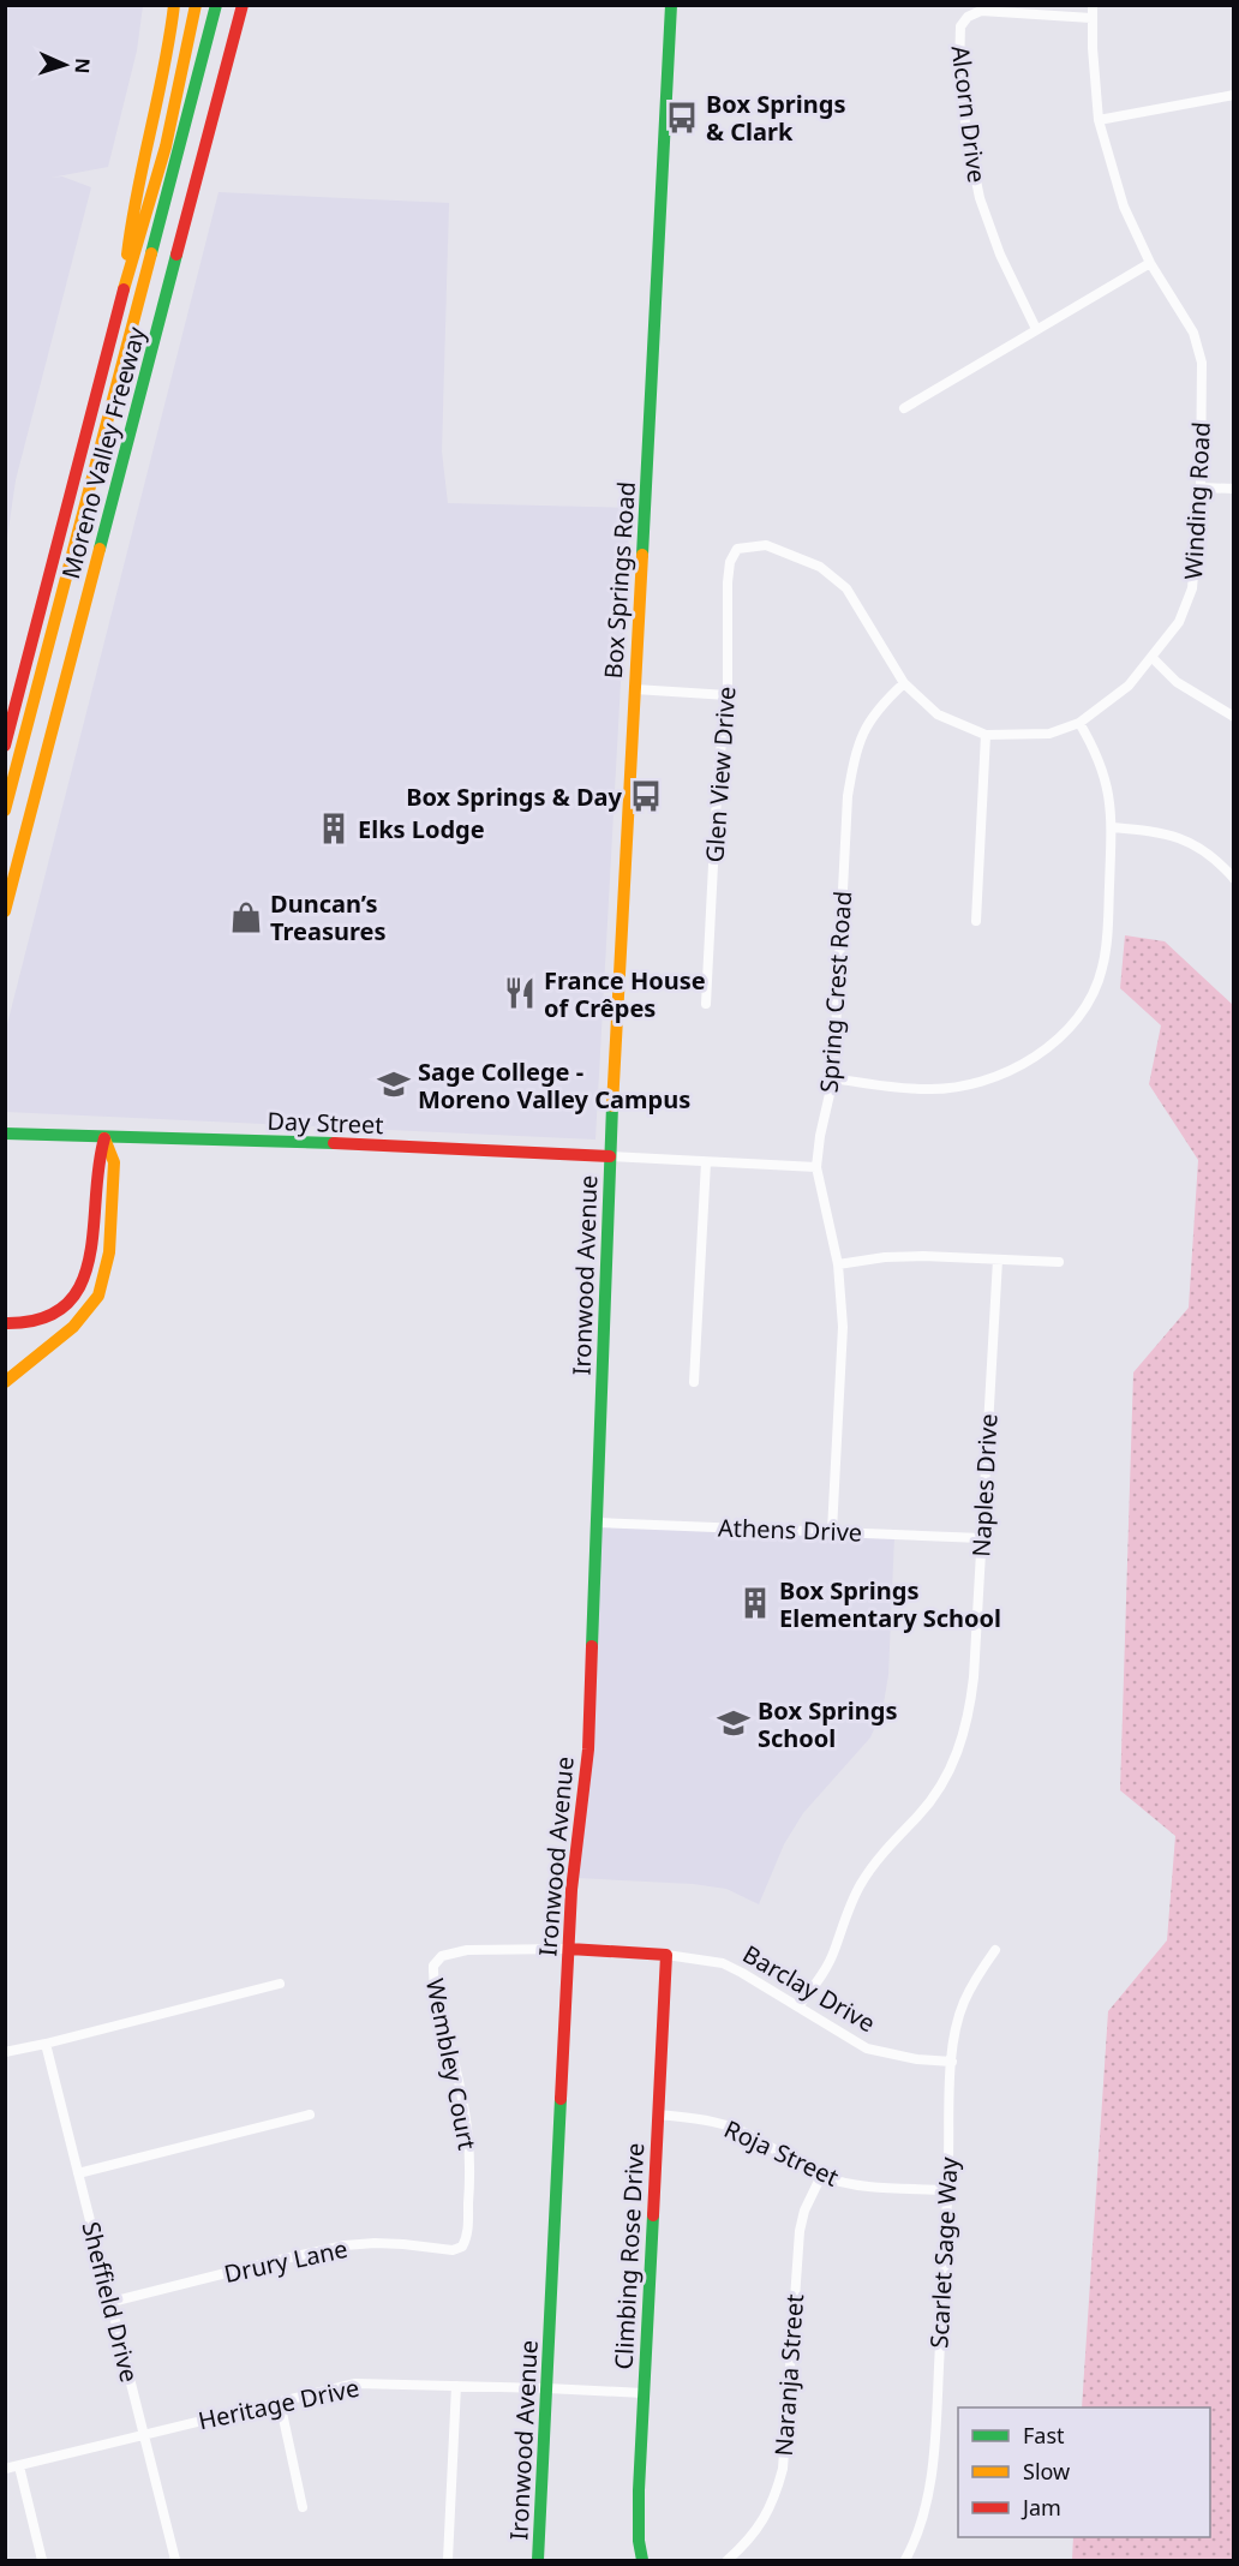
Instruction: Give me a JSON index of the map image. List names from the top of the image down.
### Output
{
  "streets": {
    "main road": [
      "Moreno Valley Freeway",
      "Box Springs Road",
      "Day Street",
      "Ironwood Avenue",
      "Barclay Drive",
      "Climbing Rose Drive"
    ],
    "street": [
      "Alcorn Drive",
      "Winding Road",
      "Glen View Drive",
      "Spring Crest Road",
      "Naples Drive",
      "Athens Drive",
      "Wembley Court",
      "Roja Street",
      "Scarlet Sage Way",
      "Drury Lane",
      "Sheffield Drive",
      "Naranja Street",
      "Heritage Drive"
    ]
  },
  "crossings": [
    ["Alcorn Drive", "Winding Road"],
    ["Winding Road", "Glen View Drive"],
    ["Winding Road", "Spring Crest Road"],
    ["Box Springs Road", "Day Street"],
    ["Box Springs Road", "Ironwood Avenue"],
    ["Spring Crest Road", "Day Street"],
    ["Spring Crest Road", "Athens Drive"],
    ["Day Street", "Ironwood Avenue"],
    ["Ironwood Avenue", "Athens Drive"],
    ["Ironwood Avenue", "Barclay Drive"],
    ["Ironwood Avenue", "Heritage Drive"],
    ["Naples Drive", "Athens Drive"],
    ["Naples Drive", "Barclay Drive"],
    ["Barclay Drive", "Wembley Court"],
    ["Barclay Drive", "Scarlet Sage Way"],
    ["Barclay Drive", "Climbing Rose Drive"],
    ["Wembley Court", "Drury Lane"],
    ["Roja Street", "Scarlet Sage Way"],
    ["Roja Street", "Climbing Rose Drive"],
    ["Roja Street", "Naranja Street"],
    ["Climbing Rose Drive", "Heritage Drive"],
    ["Drury Lane", "Sheffield Drive"],
    ["Sheffield Drive", "Heritage Drive"]
  ],
  "places": {
    "bus stop": ["Box Springs & Clark", "Box Springs & Day"],
    "building": ["Elks Lodge", "Box Springs Elementary School"],
    "shop": ["Duncan’s Treasures"],
    "restaurant": ["France House of Crêpes"],
    "school or university": ["Sage College - Moreno Valley Campus", "Box Springs School"]
  },
  "legend": ["Fast", "Slow", "Jam"],
  "north": "right"
}
